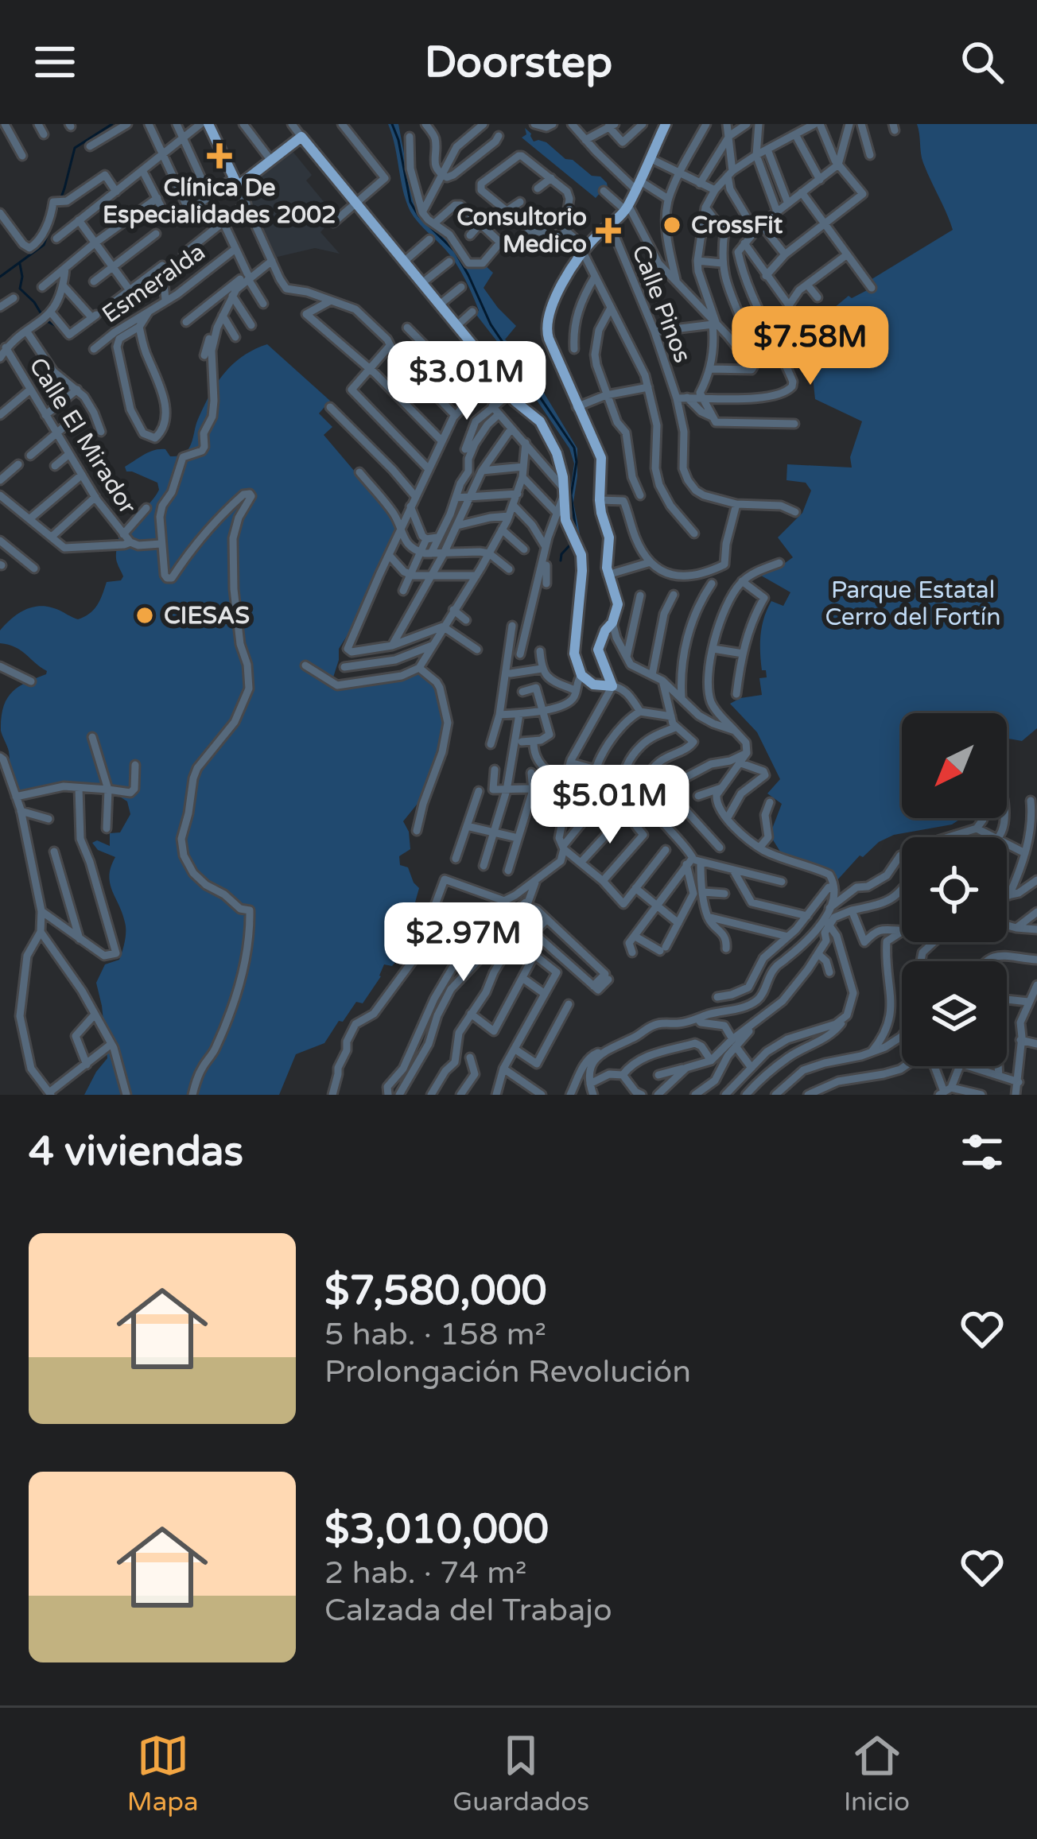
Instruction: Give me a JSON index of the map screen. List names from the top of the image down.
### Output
{
  "streets": {
    "street": ["Esmeralda", "Calle Pinos", "Calle El Mirador"]
  },
  "parks": ["Parque Estatal Cerro del Fortín"],
  "places": {
    "health": ["Clínica De Especialidades 2002", "Consultorio Medico"],
    "other": ["CrossFit", "CIESAS"]
  },
  "north": "bottom left",
  "page": {
    "header": "Doorstep",
    "price": [
      "$7.58M",
      "$3.01M",
      "$5.01M",
      "$2.97M"
    ],
    "heading": "4 viviendas",
    "list": [
      {
        "name": "$7,580,000",
        "note": "5 hab. · 158 m² · Prolongación Revolución"
      },
      {
        "name": "$3,010,000",
        "note": "2 hab. · 74 m² · Calzada del Trabajo"
      }
    ],
    "tabs": ["Mapa", "Guardados", "Inicio"]
  }
}
